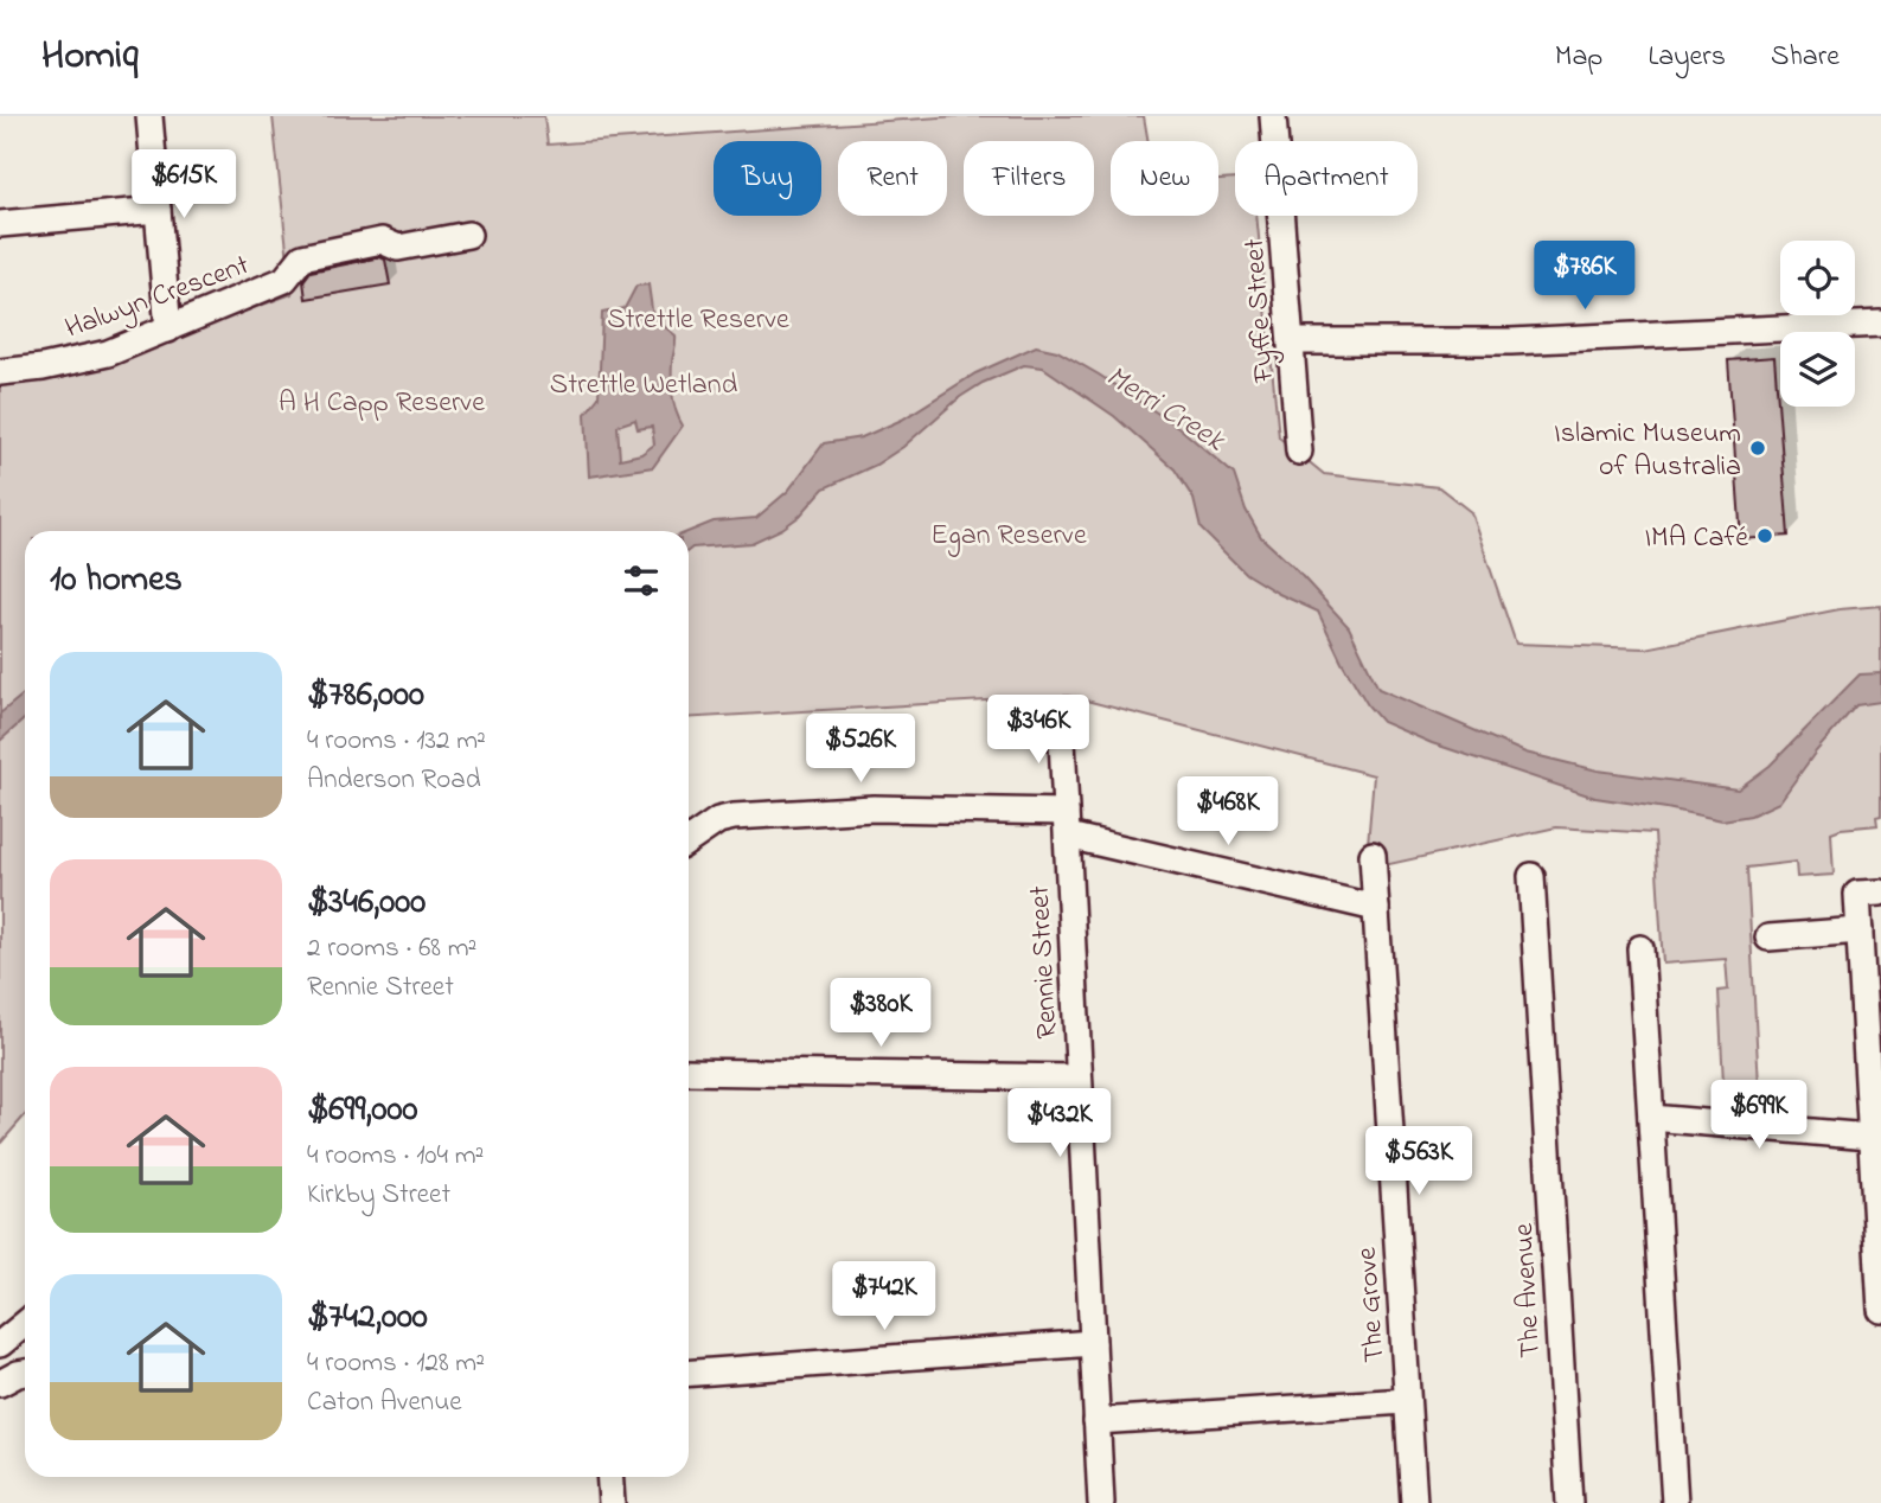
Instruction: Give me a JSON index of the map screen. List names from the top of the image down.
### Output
{
  "streets": {
    "street": [
      "Halwyn Crescent",
      "Fyffe Street",
      "Rennie Street",
      "The Avenue",
      "The Grove"
    ]
  },
  "water": ["Merri Creek"],
  "parks": [
    "Strettle Reserve",
    "Strettle Wetland",
    "A H Capp Reserve",
    "Egan Reserve"
  ],
  "places": ["Islamic Museum of Australia", "IMA Café"],
  "page": {
    "header": "Homiq",
    "nav": ["Map", "Layers", "Share"],
    "chip": [
      "Buy",
      "Rent",
      "Filters",
      "New",
      "Apartment"
    ],
    "price": [
      "$615K",
      "$786K",
      "$346K",
      "$526K",
      "$468K",
      "$380K",
      "$699K",
      "$432K",
      "$563K",
      "$742K"
    ],
    "heading": "10 homes",
    "list": [
      {
        "name": "$786,000",
        "note": "4 rooms · 132 m² · Anderson Road"
      },
      {
        "name": "$346,000",
        "note": "2 rooms · 68 m² · Rennie Street"
      },
      {
        "name": "$699,000",
        "note": "4 rooms · 104 m² · Kirkby Street"
      },
      {
        "name": "$742,000",
        "note": "4 rooms · 128 m² · Caton Avenue"
      }
    ]
  }
}
